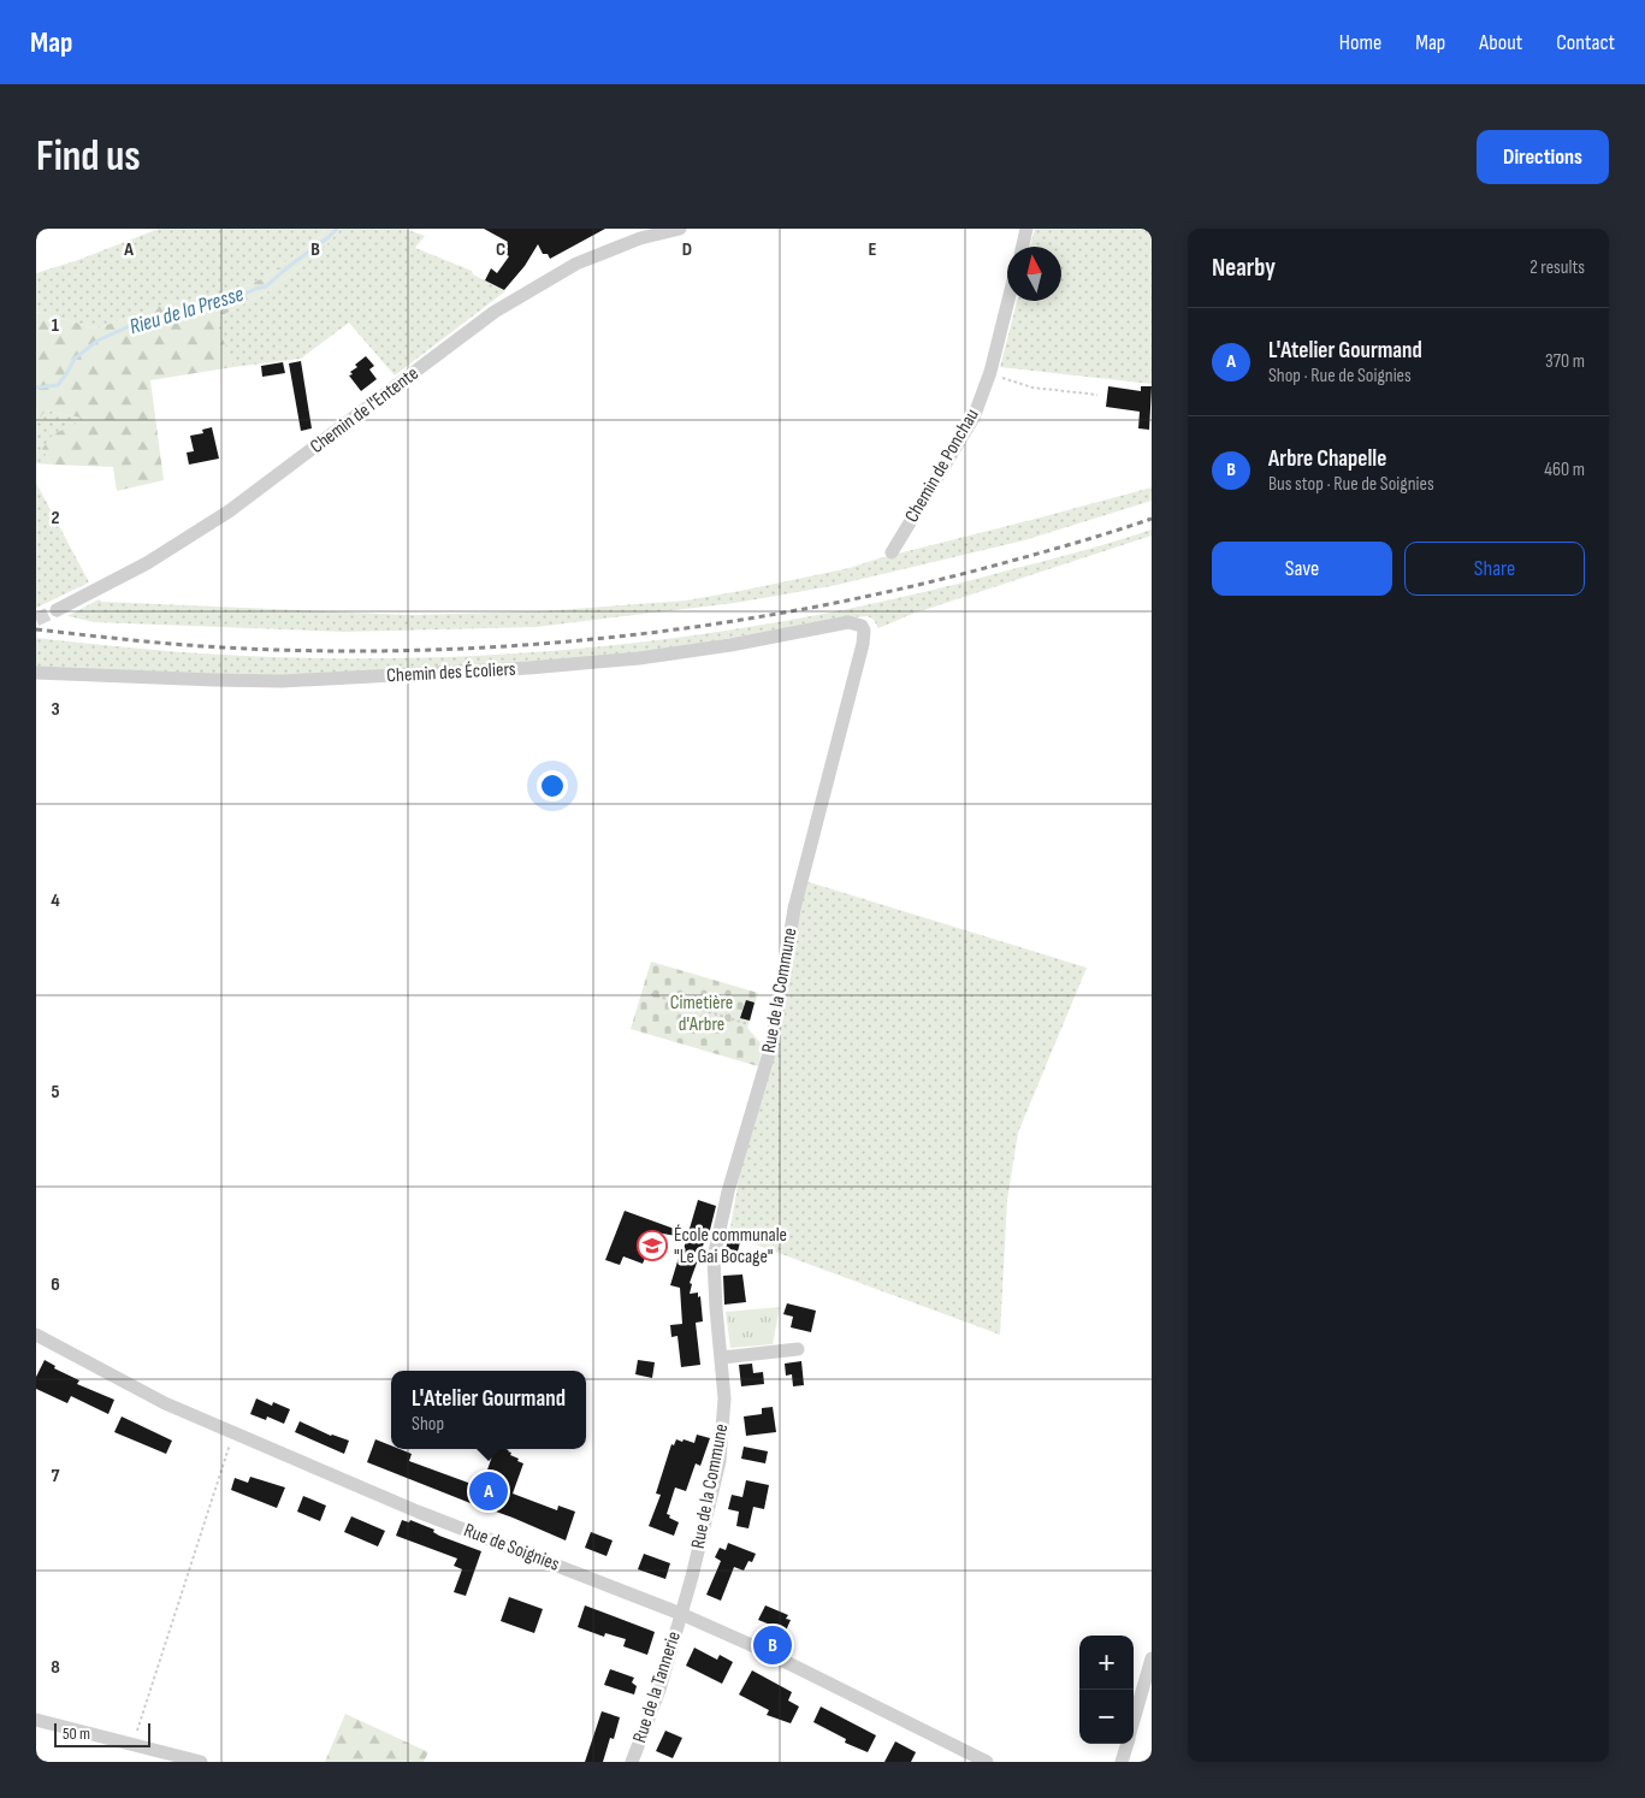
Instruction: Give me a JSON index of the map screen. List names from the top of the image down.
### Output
{
  "streets": {
    "street": [
      "Chemin de l'Entente",
      "Chemin de Ponchau",
      "Chemin des Écoliers",
      "Rue de la Commune",
      "Rue de Soignies",
      "Rue de la Tannerie"
    ]
  },
  "crossings": [
    ["Chemin des Écoliers", "Rue de la Commune"],
    ["Rue de la Commune", "Rue de Soignies"],
    ["Rue de la Commune", "Rue de la Tannerie"],
    ["Rue de Soignies", "Rue de la Tannerie"]
  ],
  "water": ["Rieu de la Presse"],
  "parks": ["Cimetière d'Arbre"],
  "places": {
    "school or university": ["École communale \"Le Gai Bocage\""]
  },
  "scale_bar": "50 m",
  "north": "top",
  "page": {
    "header": "Map",
    "nav": [
      "Home",
      "Map",
      "About",
      "Contact"
    ],
    "buttons": [
      "Directions",
      ["Save", "Share"]
    ],
    "title": "Find us",
    "heading": ["Nearby", "2 results"],
    "list": [
      {
        "mark": "A",
        "name": "L'Atelier Gourmand",
        "note": "Shop · Rue de Soignies",
        "value": "370 m"
      },
      {
        "mark": "B",
        "name": "Arbre Chapelle",
        "note": "Bus stop · Rue de Soignies",
        "value": "460 m"
      }
    ],
    "popup": ["L'Atelier Gourmand", "Shop"],
    "pins": ["A", "B"],
    "map_buttons": ["+", "−"],
    "scale": "50 m"
  },
  "grid": {
    "columns": [
      "A",
      "B",
      "C",
      "D",
      "E"
    ],
    "rows": [
      "1",
      "2",
      "3",
      "4",
      "5",
      "6",
      "7",
      "8"
    ]
  }
}
